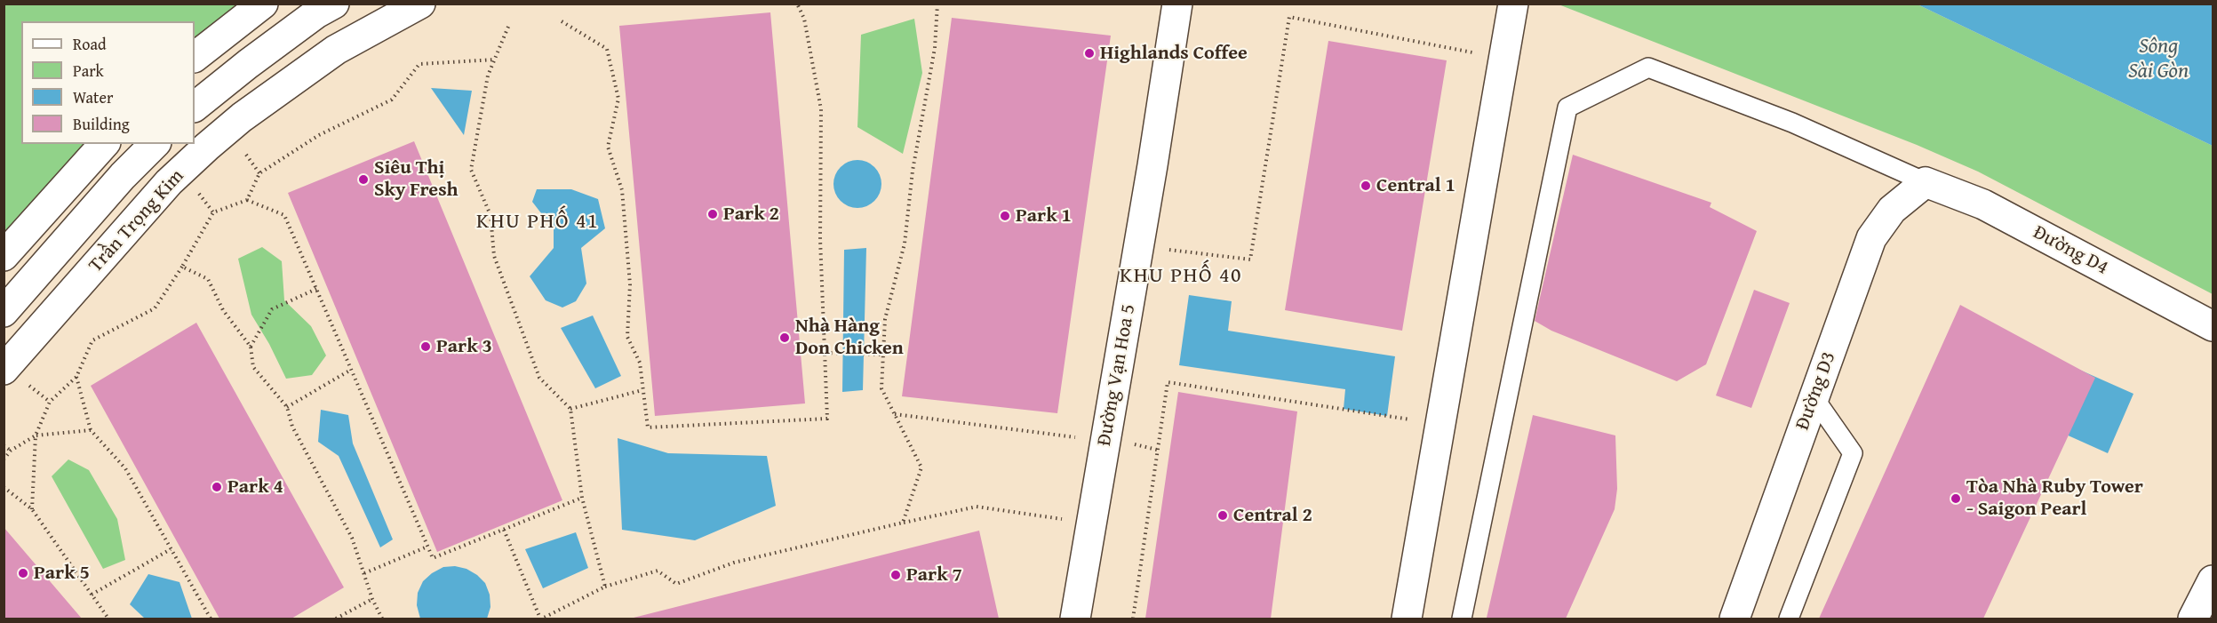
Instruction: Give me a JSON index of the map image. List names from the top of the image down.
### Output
{
  "streets": {
    "street": [
      "Trần Trọng Kim",
      "Đường D4",
      "Đường Vạn Hoa 5",
      "Đường D3"
    ]
  },
  "crossings": [
    ["Đường D4", "Đường D3"]
  ],
  "districts": ["KHU PHỐ 41", "KHU PHỐ 40"],
  "water": ["Sông Sài Gòn"],
  "places": [
    "Highlands Coffee",
    "Siêu Thị Sky Fresh",
    "Central 1",
    "Park 2",
    "Park 1",
    "Nhà Hàng Don Chicken",
    "Park 3",
    "Park 4",
    "Tòa Nhà Ruby Tower - Saigon Pearl",
    "Central 2",
    "Park 5",
    "Park 7"
  ],
  "legend": [
    "Road",
    "Park",
    "Water",
    "Building"
  ]
}
